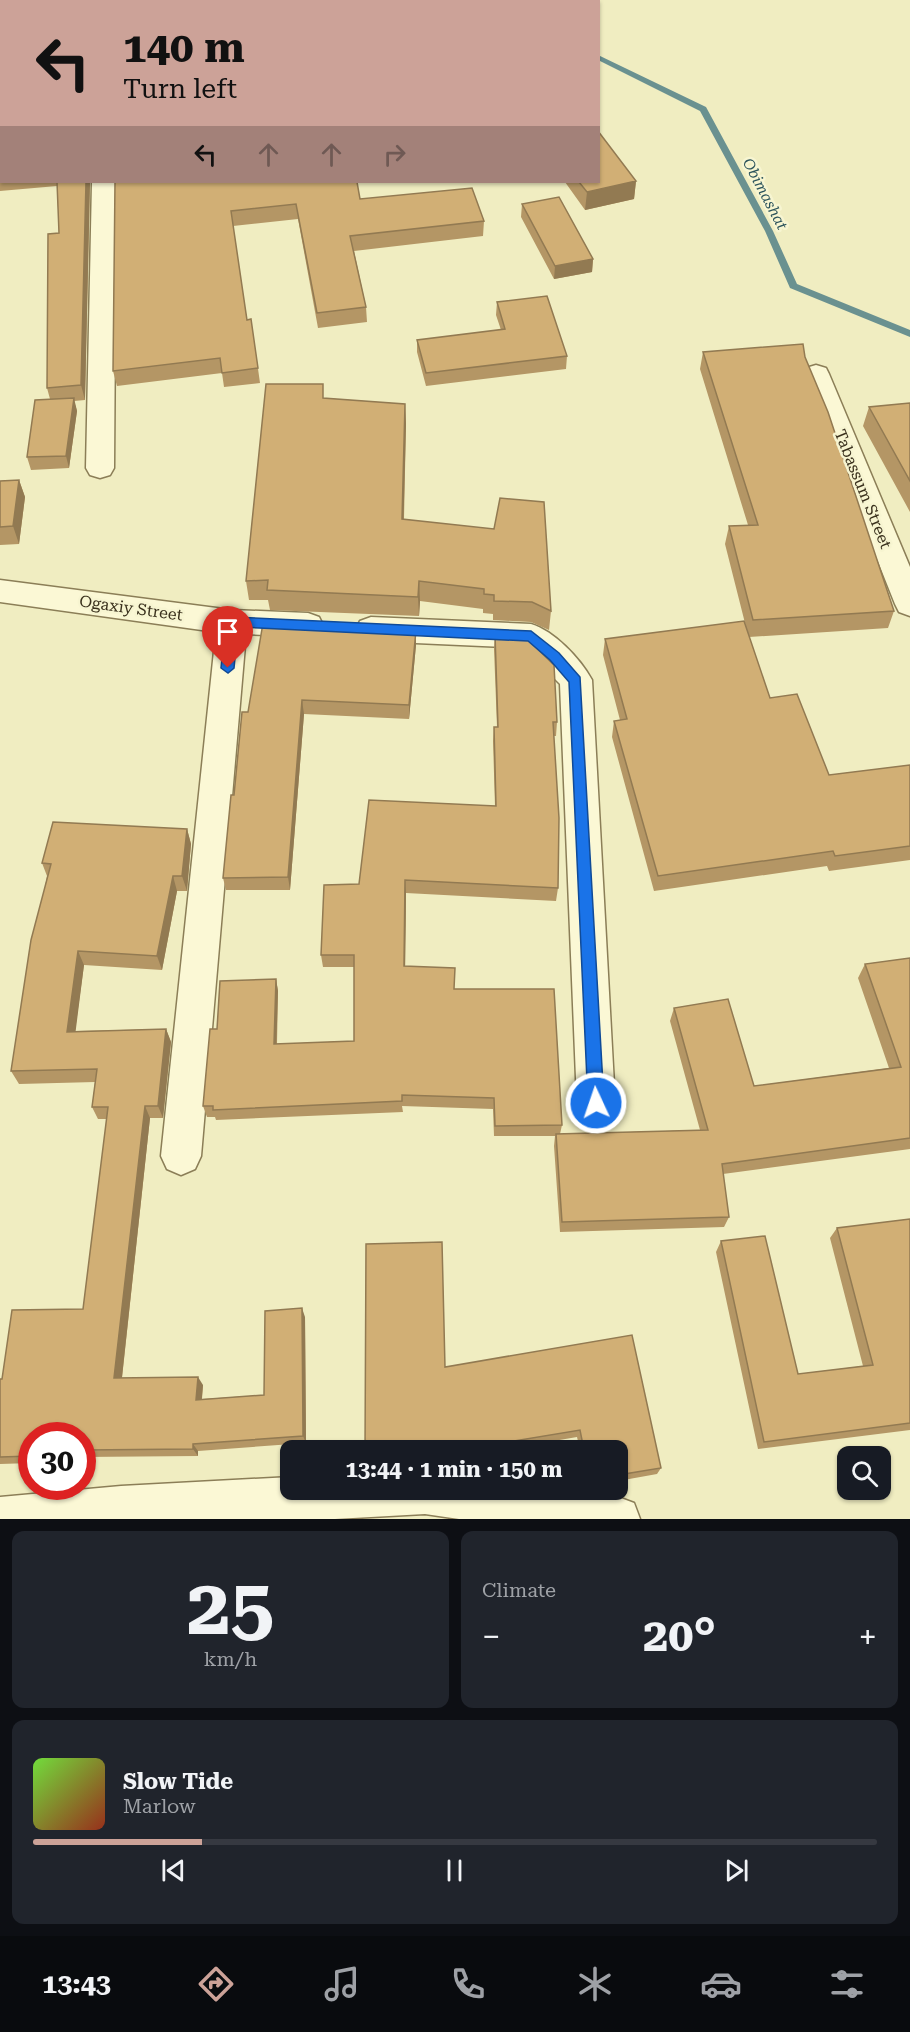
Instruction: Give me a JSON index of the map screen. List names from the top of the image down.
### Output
{
  "streets": {
    "street": ["Tabassum Street", "Ogaxiy Street"]
  },
  "water": ["Obimashat"],
  "page": {
    "turn": ["140 m", "Turn left"],
    "limit": "30",
    "trip": "13:44 · 1 min · 150 m",
    "tile": [
      ["25", "km/h"],
      "Climate"
    ],
    "heat": ["−", "20°", "+"],
    "song": ["Slow Tide", "Marlow"],
    "tabs": "13:43"
  }
}
